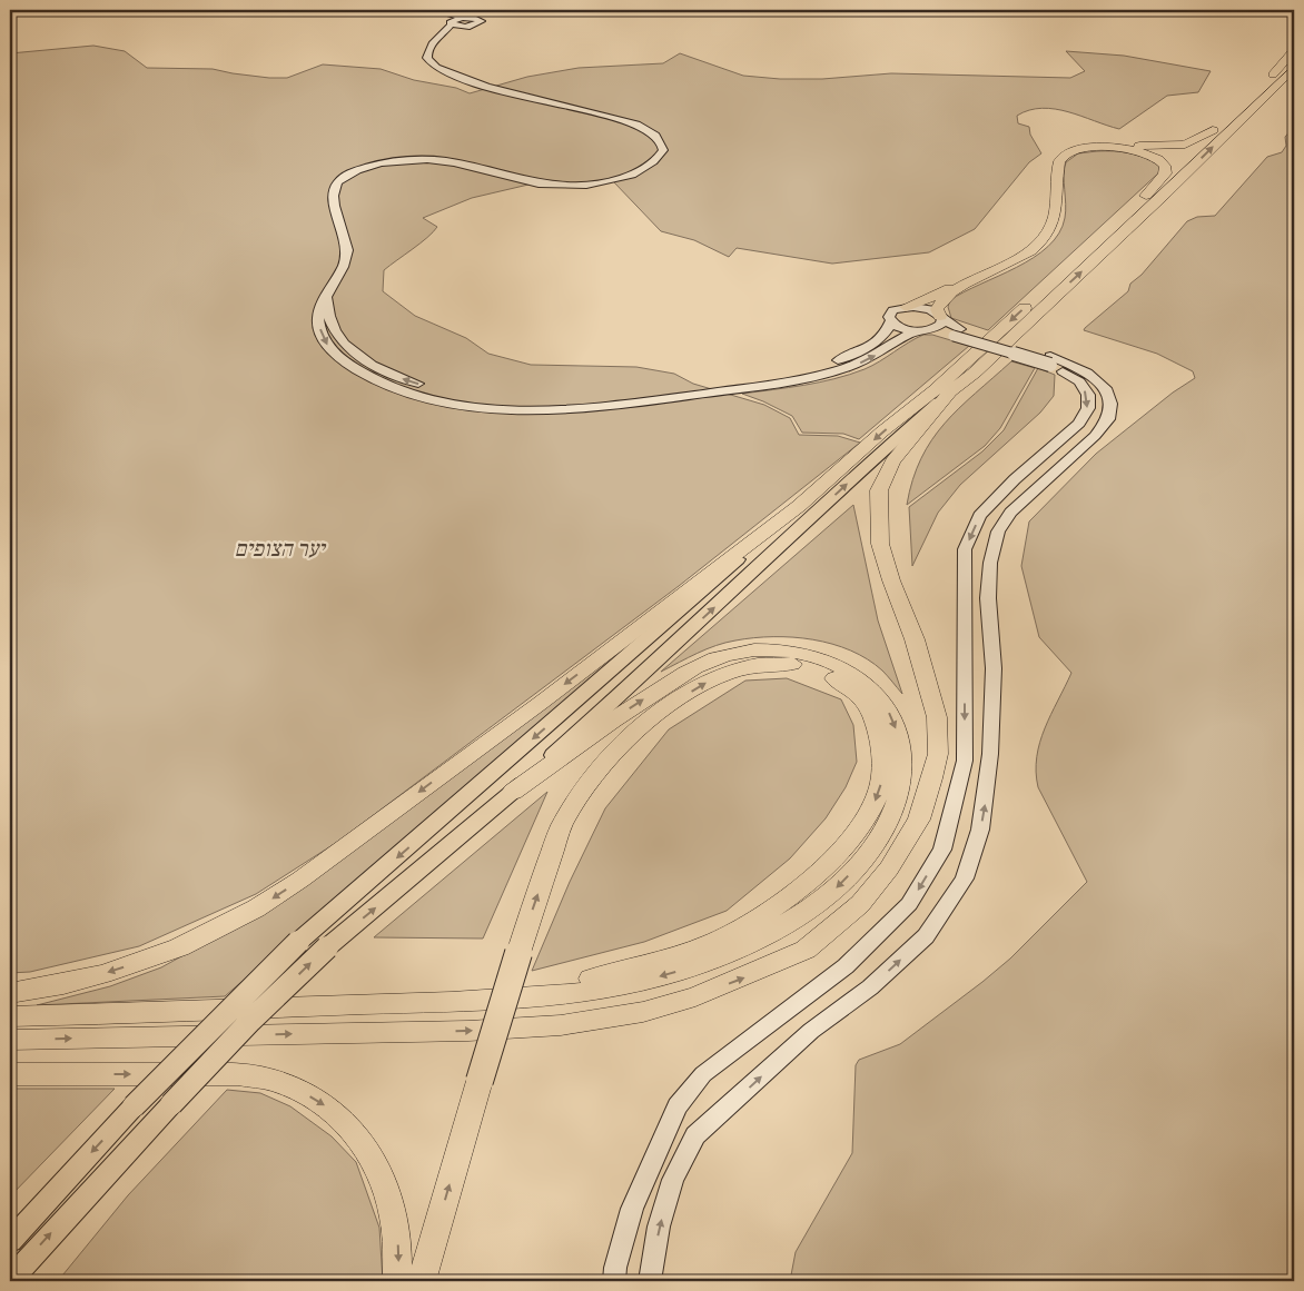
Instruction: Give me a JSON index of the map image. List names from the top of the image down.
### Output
{
  "parks": ["יער הצופים"]
}
